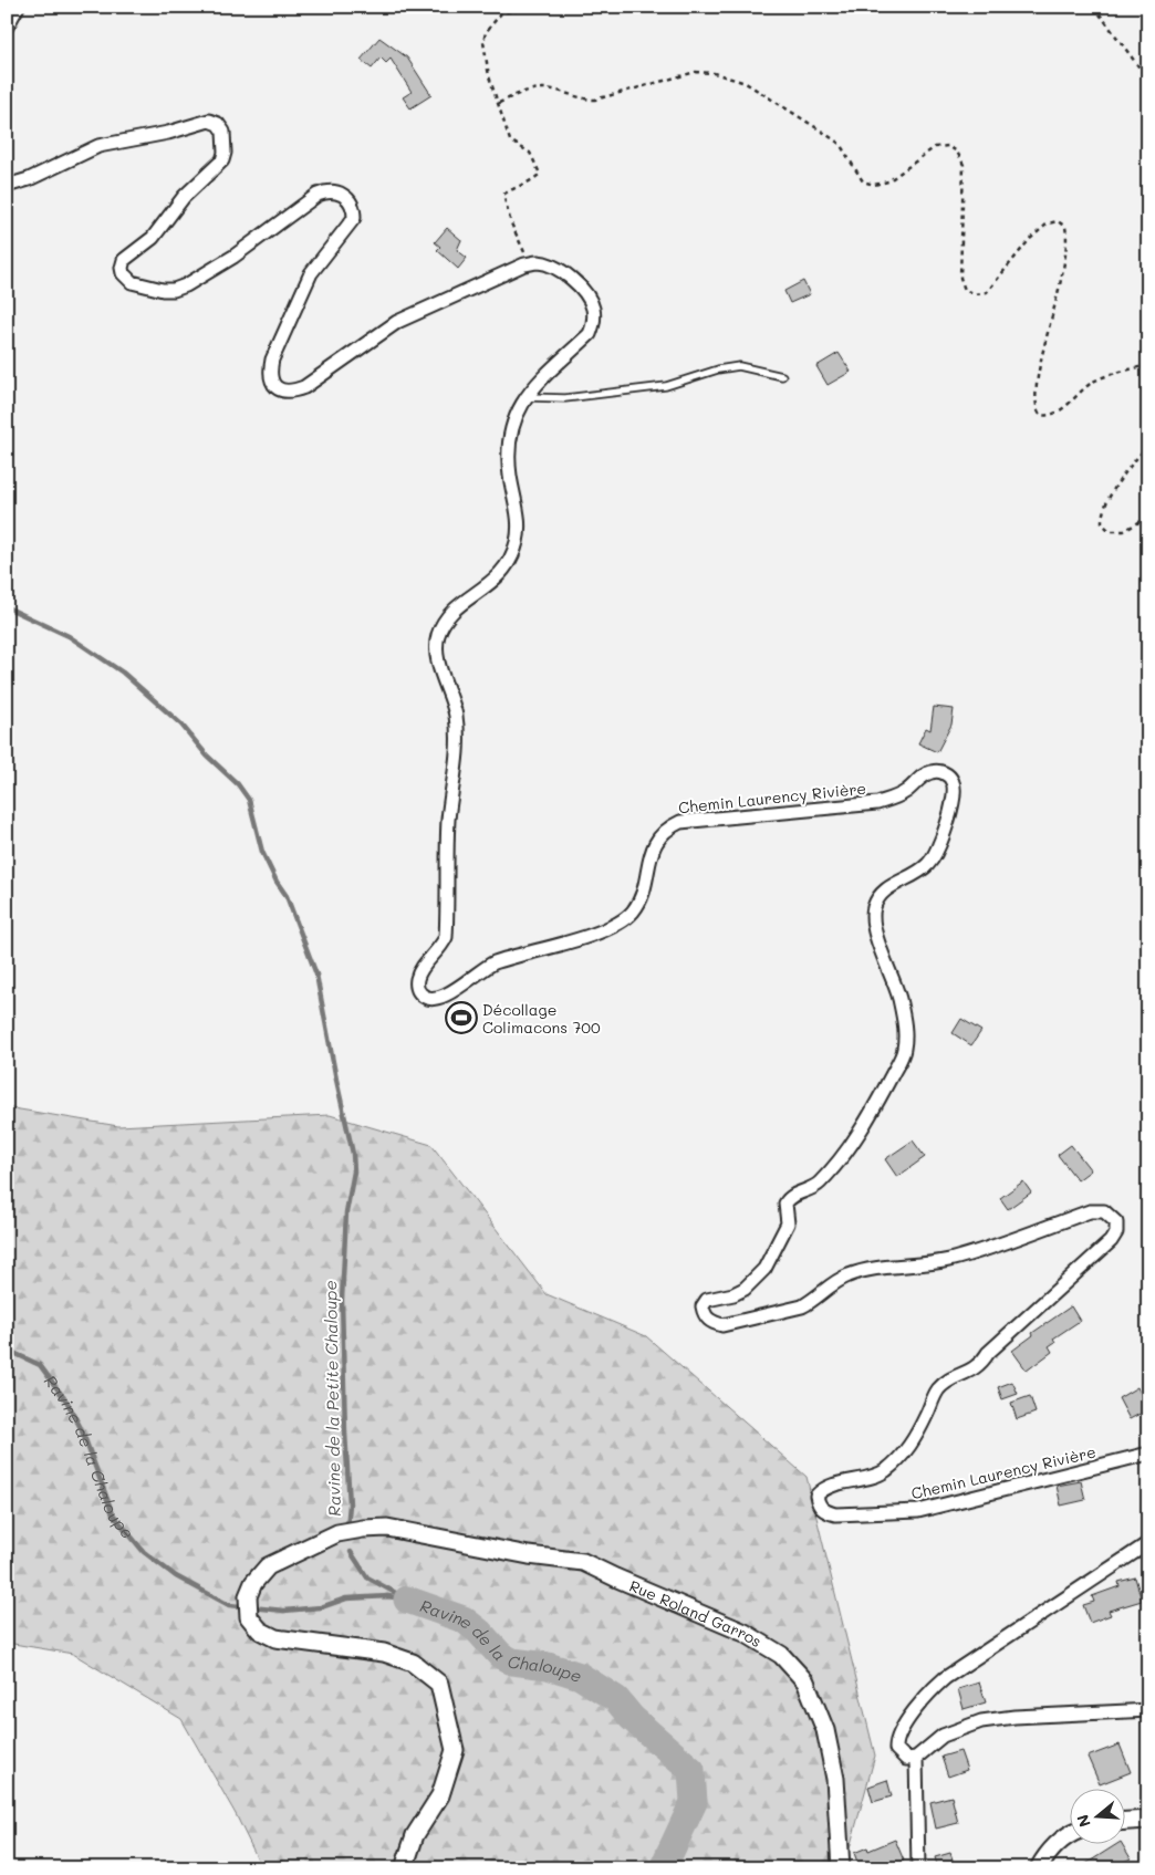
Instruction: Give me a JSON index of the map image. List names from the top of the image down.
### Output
{
  "streets": {
    "main road": ["Rue Roland Garros"],
    "street": ["Chemin Laurency Rivière"]
  },
  "water": ["Ravine de la Petite Chaloupe", "Ravine de la Chaloupe"],
  "places": {
    "sports": ["Décollage Colimacons 700"]
  },
  "north": "left"
}
